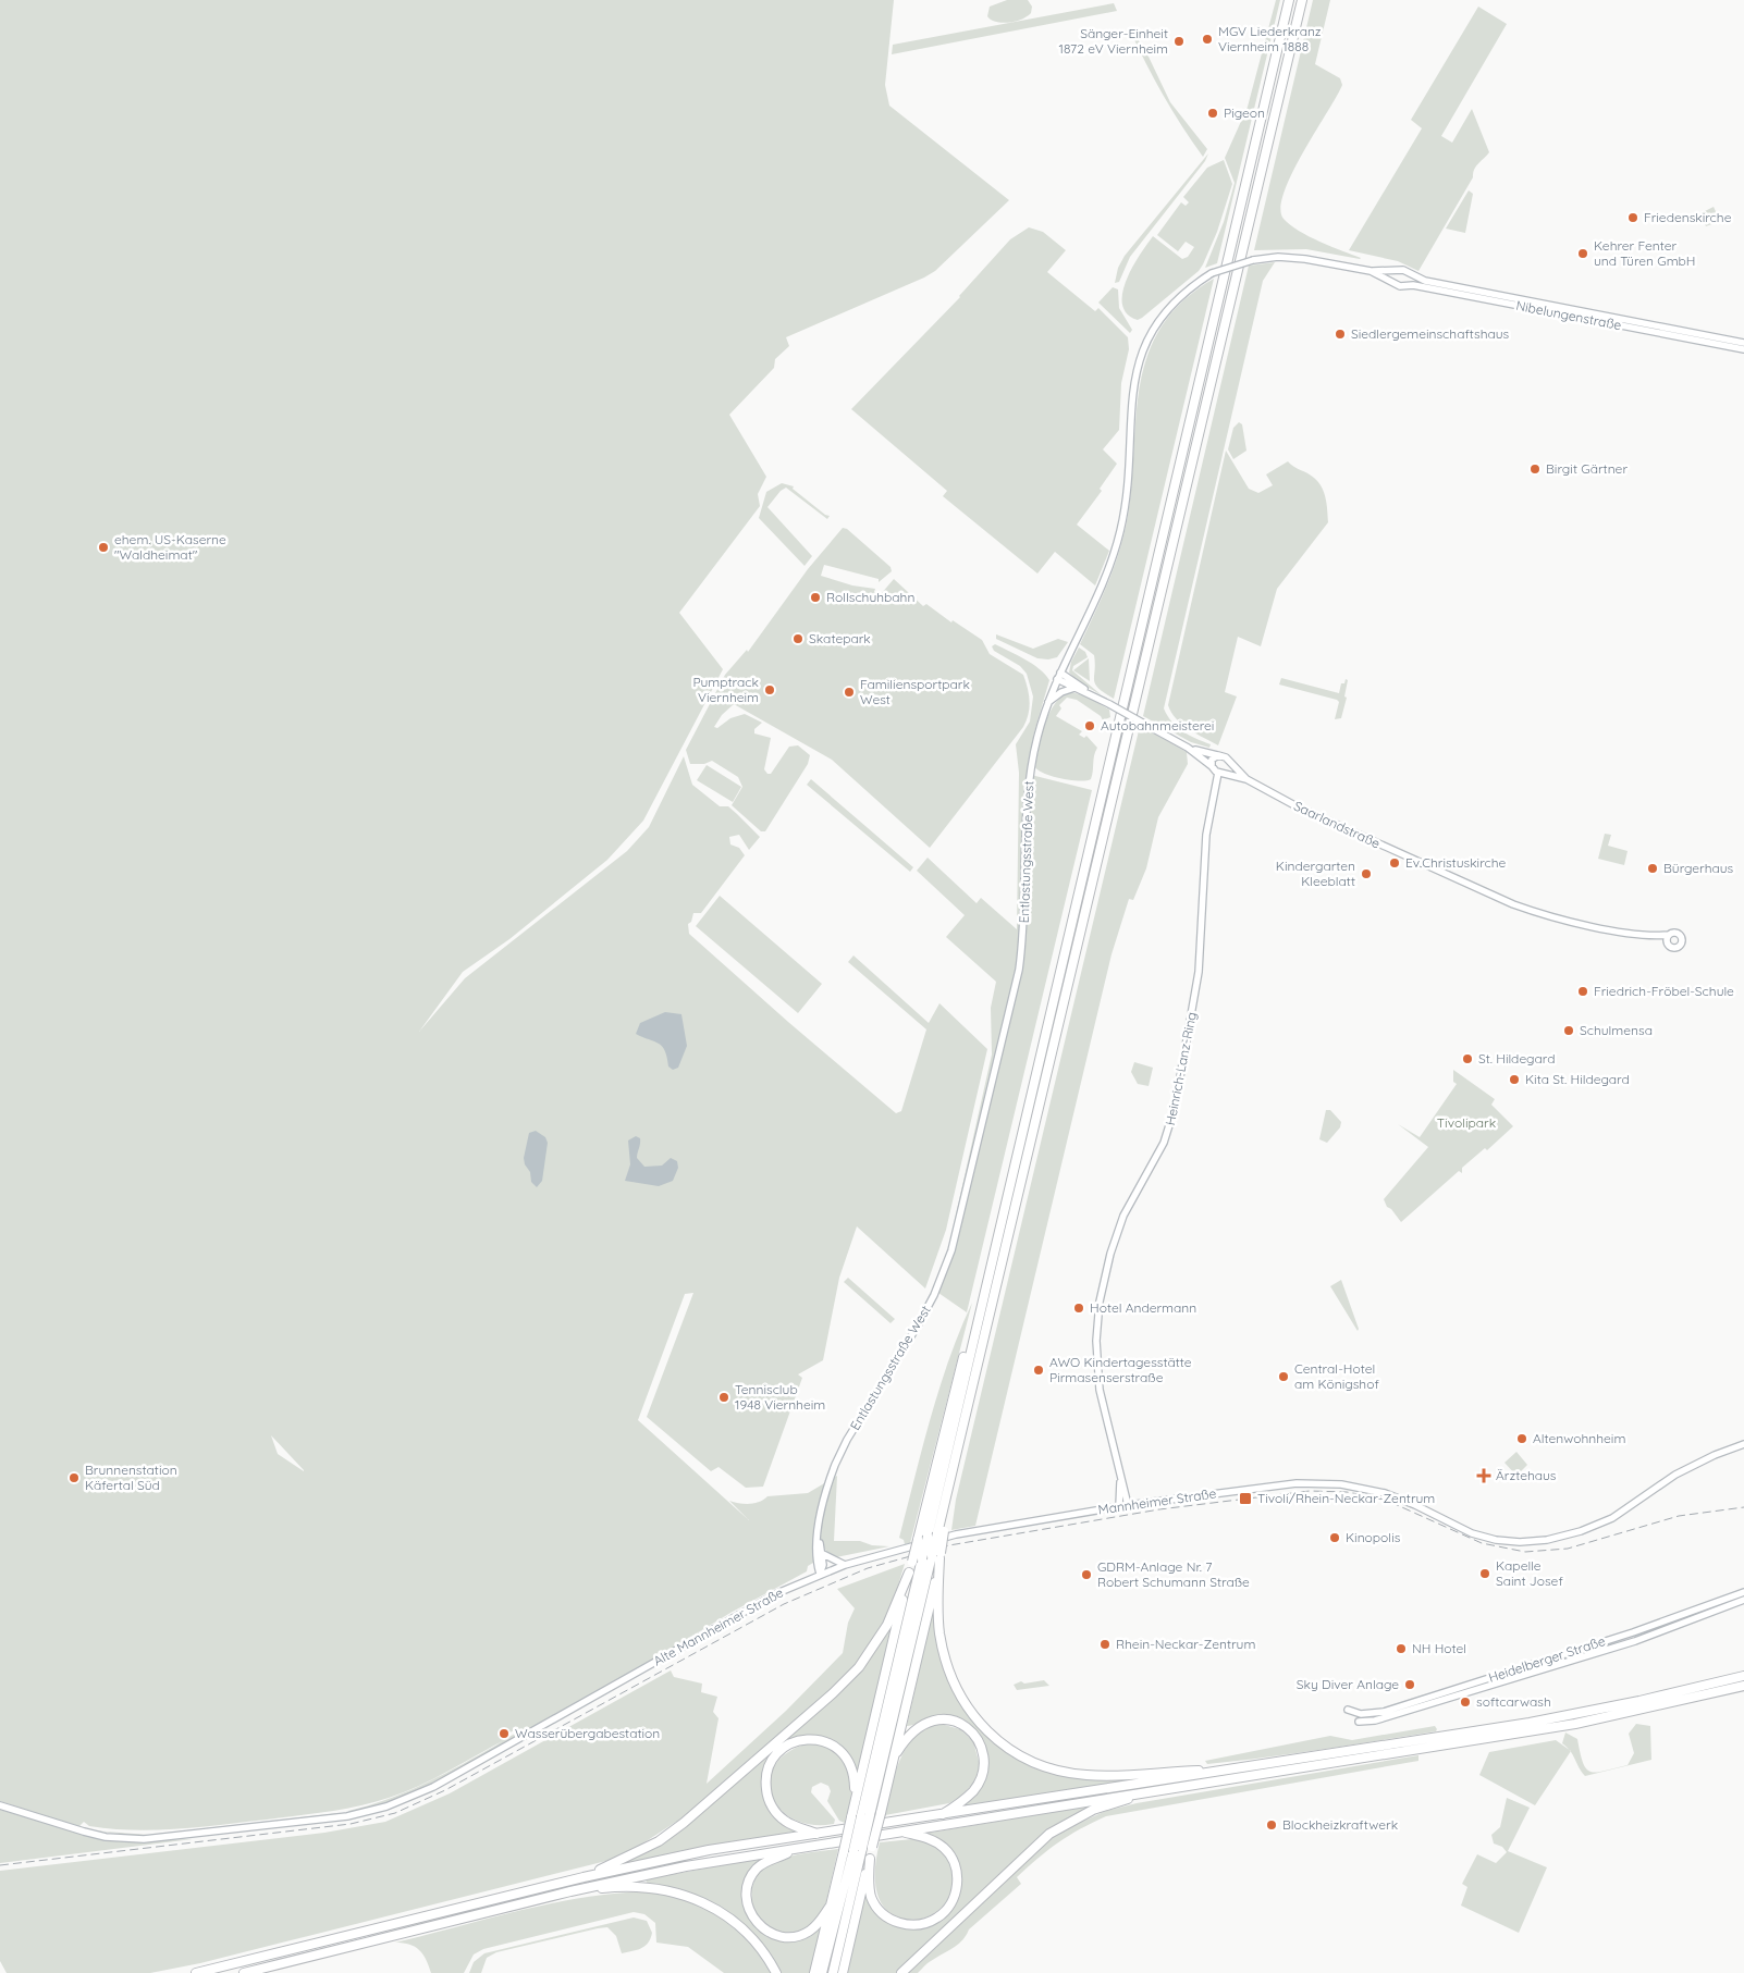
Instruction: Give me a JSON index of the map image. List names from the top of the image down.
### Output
{
  "streets": {
    "main road": [
      "Nibelungenstraße",
      "Saarlandstraße",
      "Entlastungsstraße West",
      "Heinrich-Lanz-Ring",
      "Mannheimer Straße",
      "Alte Mannheimer Straße",
      "Heidelberger Straße"
    ]
  },
  "crossings": [
    ["Nibelungenstraße", "Entlastungsstraße West"],
    ["Saarlandstraße", "Heinrich-Lanz-Ring"],
    ["Entlastungsstraße West", "Alte Mannheimer Straße"],
    ["Heinrich-Lanz-Ring", "Mannheimer Straße"],
    ["Mannheimer Straße", "Alte Mannheimer Straße"]
  ],
  "parks": ["Tivolipark"],
  "places": {
    "other": [
      "MGV Liederkranz Viernheim 1888",
      "Sänger-Einheit 1872 eV Viernheim",
      "Pigeon",
      "Friedenskirche",
      "Kehrer Fenter und Türen GmbH",
      "Siedlergemeinschaftshaus",
      "Birgit Gärtner",
      "ehem. US-Kaserne \"Waldheimat\"",
      "Rollschuhbahn",
      "Skatepark",
      "Pumptrack Viernheim",
      "Familiensportpark West",
      "Autobahnmeisterei",
      "Ev.Christuskirche",
      "Bürgerhaus",
      "Kindergarten Kleeblatt",
      "Friedrich-Fröbel-Schule",
      "Schulmensa",
      "St. Hildegard",
      "Kita St. Hildegard",
      "Hotel Andermann",
      "AWO Kindertagesstätte Pirmasenserstraße",
      "Central-Hotel am Königshof",
      "Tennisclub 1948 Viernheim",
      "Altenwohnheim",
      "Brunnenstation Käfertal Süd",
      "Kinopolis",
      "Kapelle Saint Josef",
      "GDRM-Anlage Nr. 7 Robert Schumann Straße",
      "Rhein-Neckar-Zentrum",
      "NH Hotel",
      "Sky Diver Anlage",
      "softcarwash",
      "Wasserübergabestation",
      "Blockheizkraftwerk"
    ],
    "health": ["Ärztehaus"],
    "transit": ["Tivoli/Rhein-Neckar-Zentrum"]
  }
}
